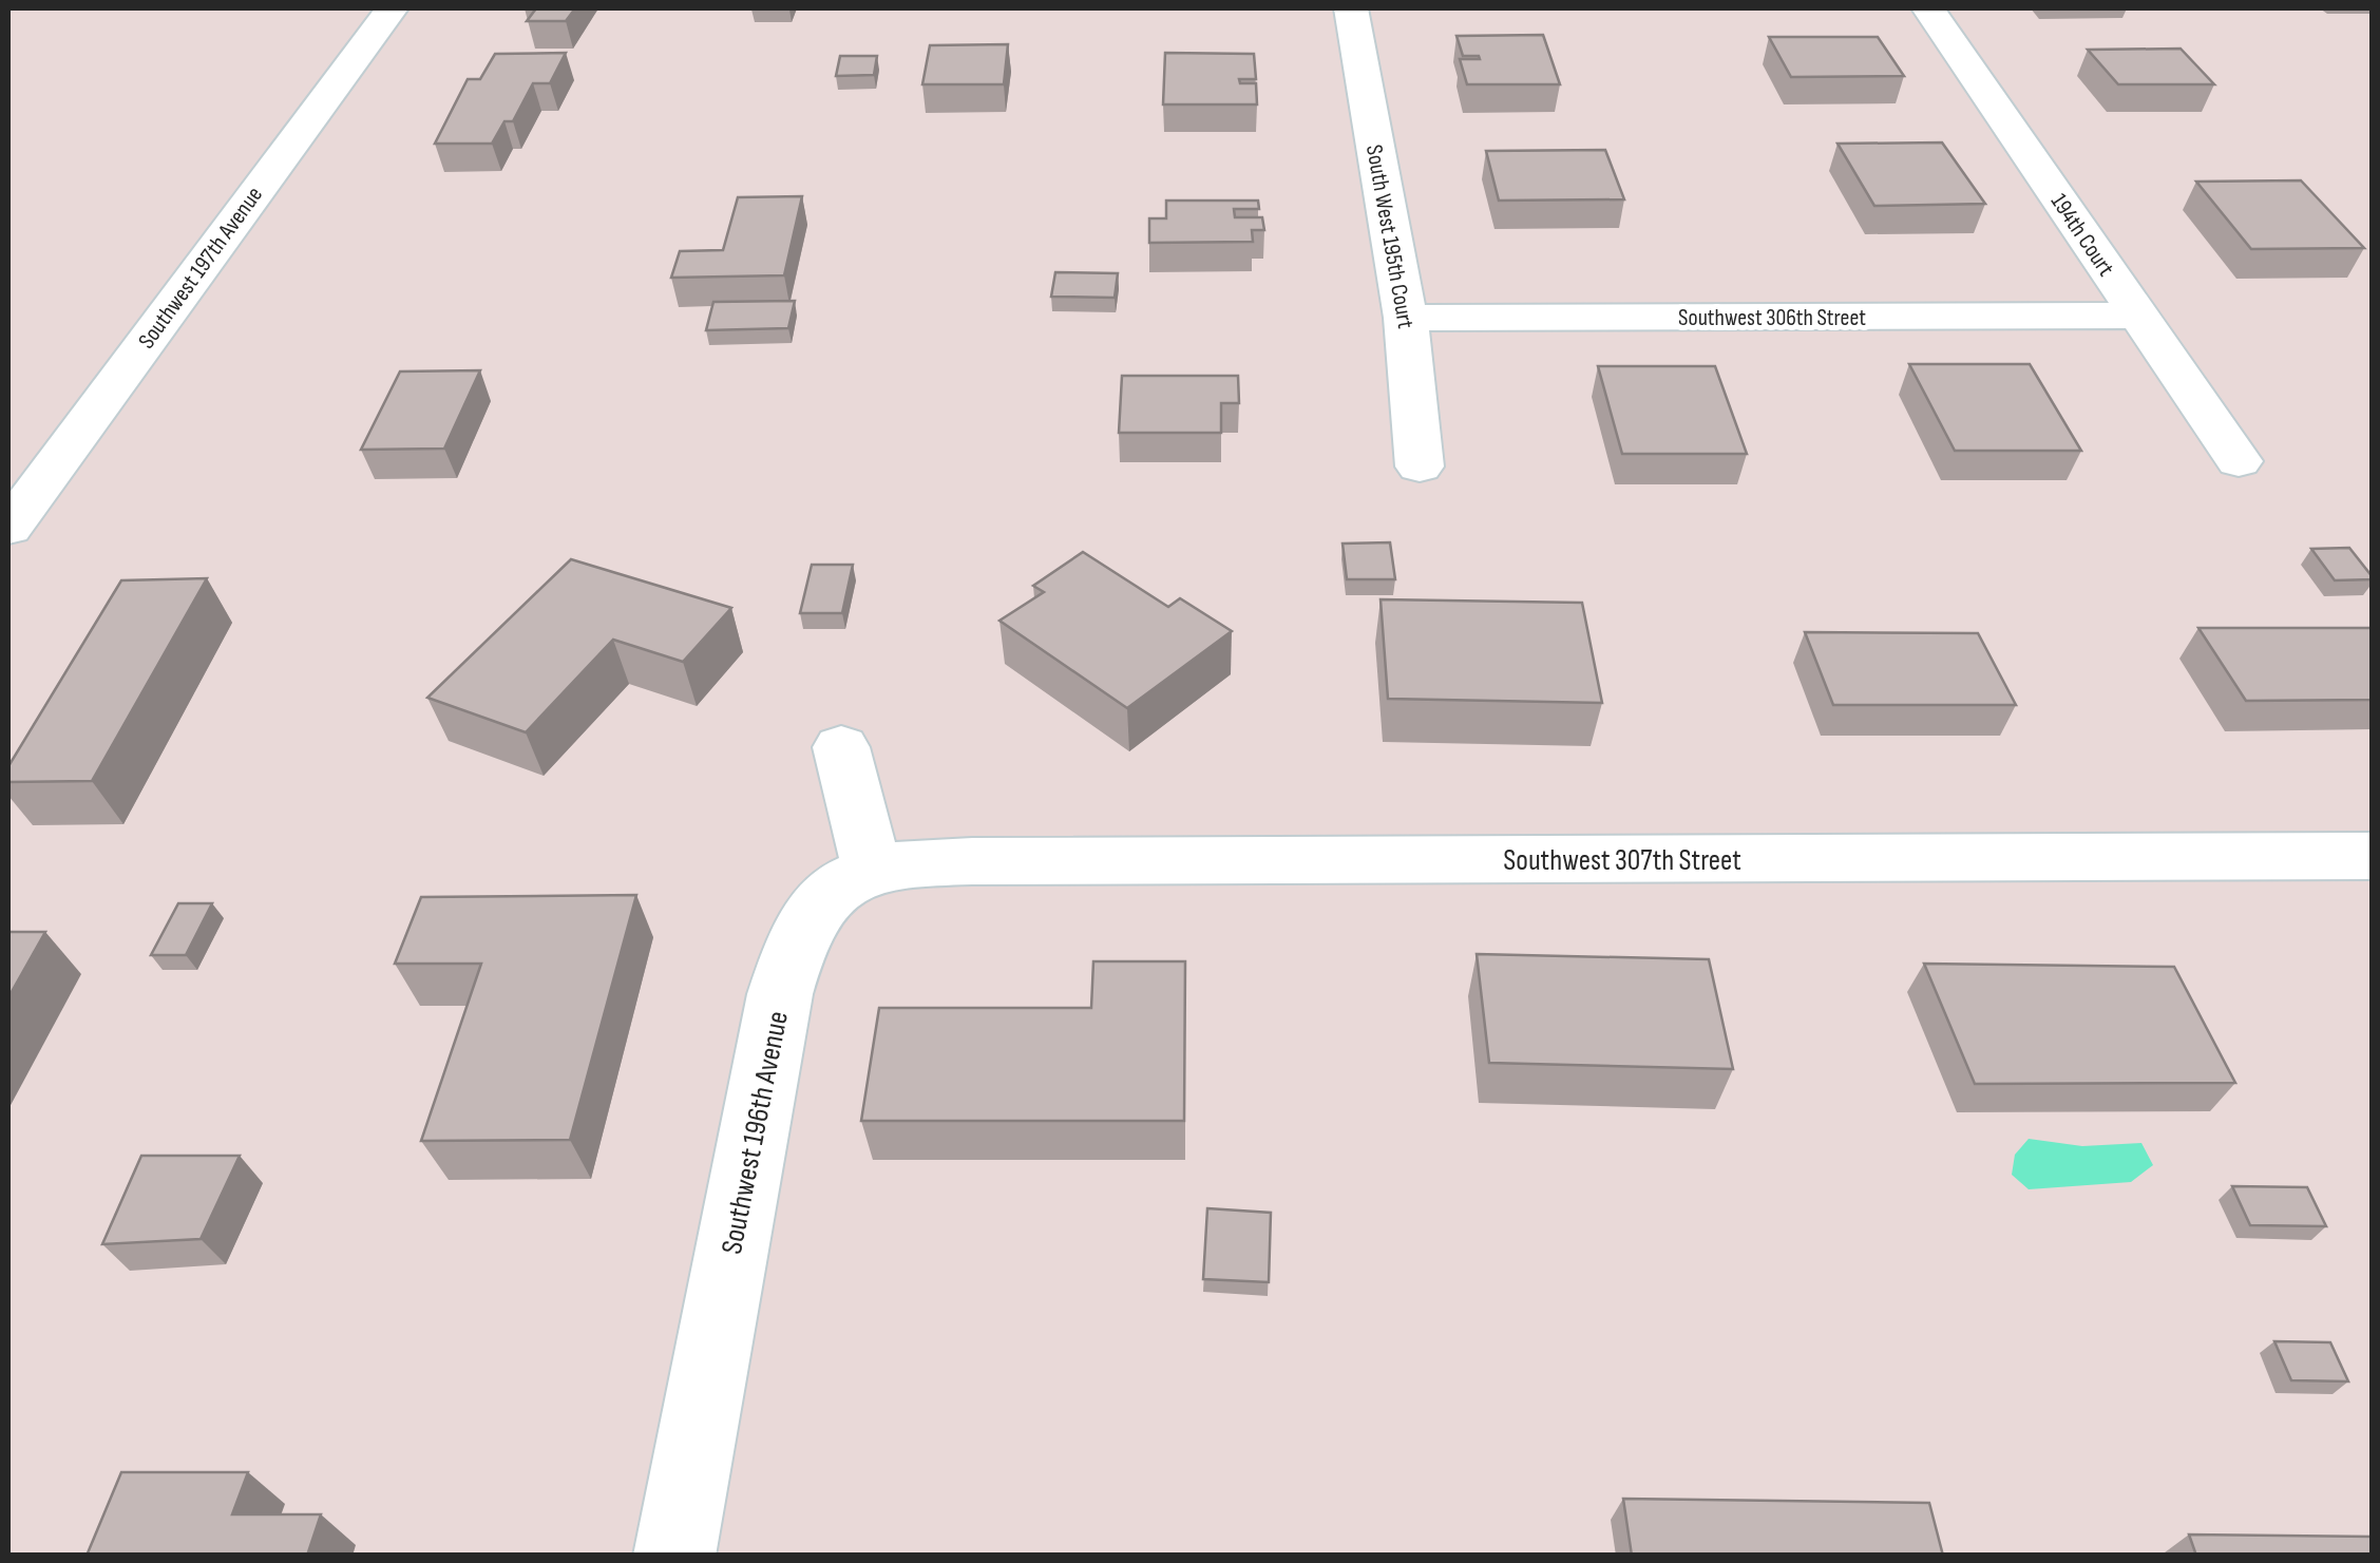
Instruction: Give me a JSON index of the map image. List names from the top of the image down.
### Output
{
  "streets": {
    "street": [
      "194th Court",
      "South West 195th Court",
      "Southwest 197th Avenue",
      "Southwest 306th Street",
      "Southwest 307th Street",
      "Southwest 196th Avenue"
    ]
  },
  "crossings": [
    ["194th Court", "Southwest 306th Street"],
    ["South West 195th Court", "Southwest 306th Street"],
    ["Southwest 307th Street", "Southwest 196th Avenue"]
  ]
}
